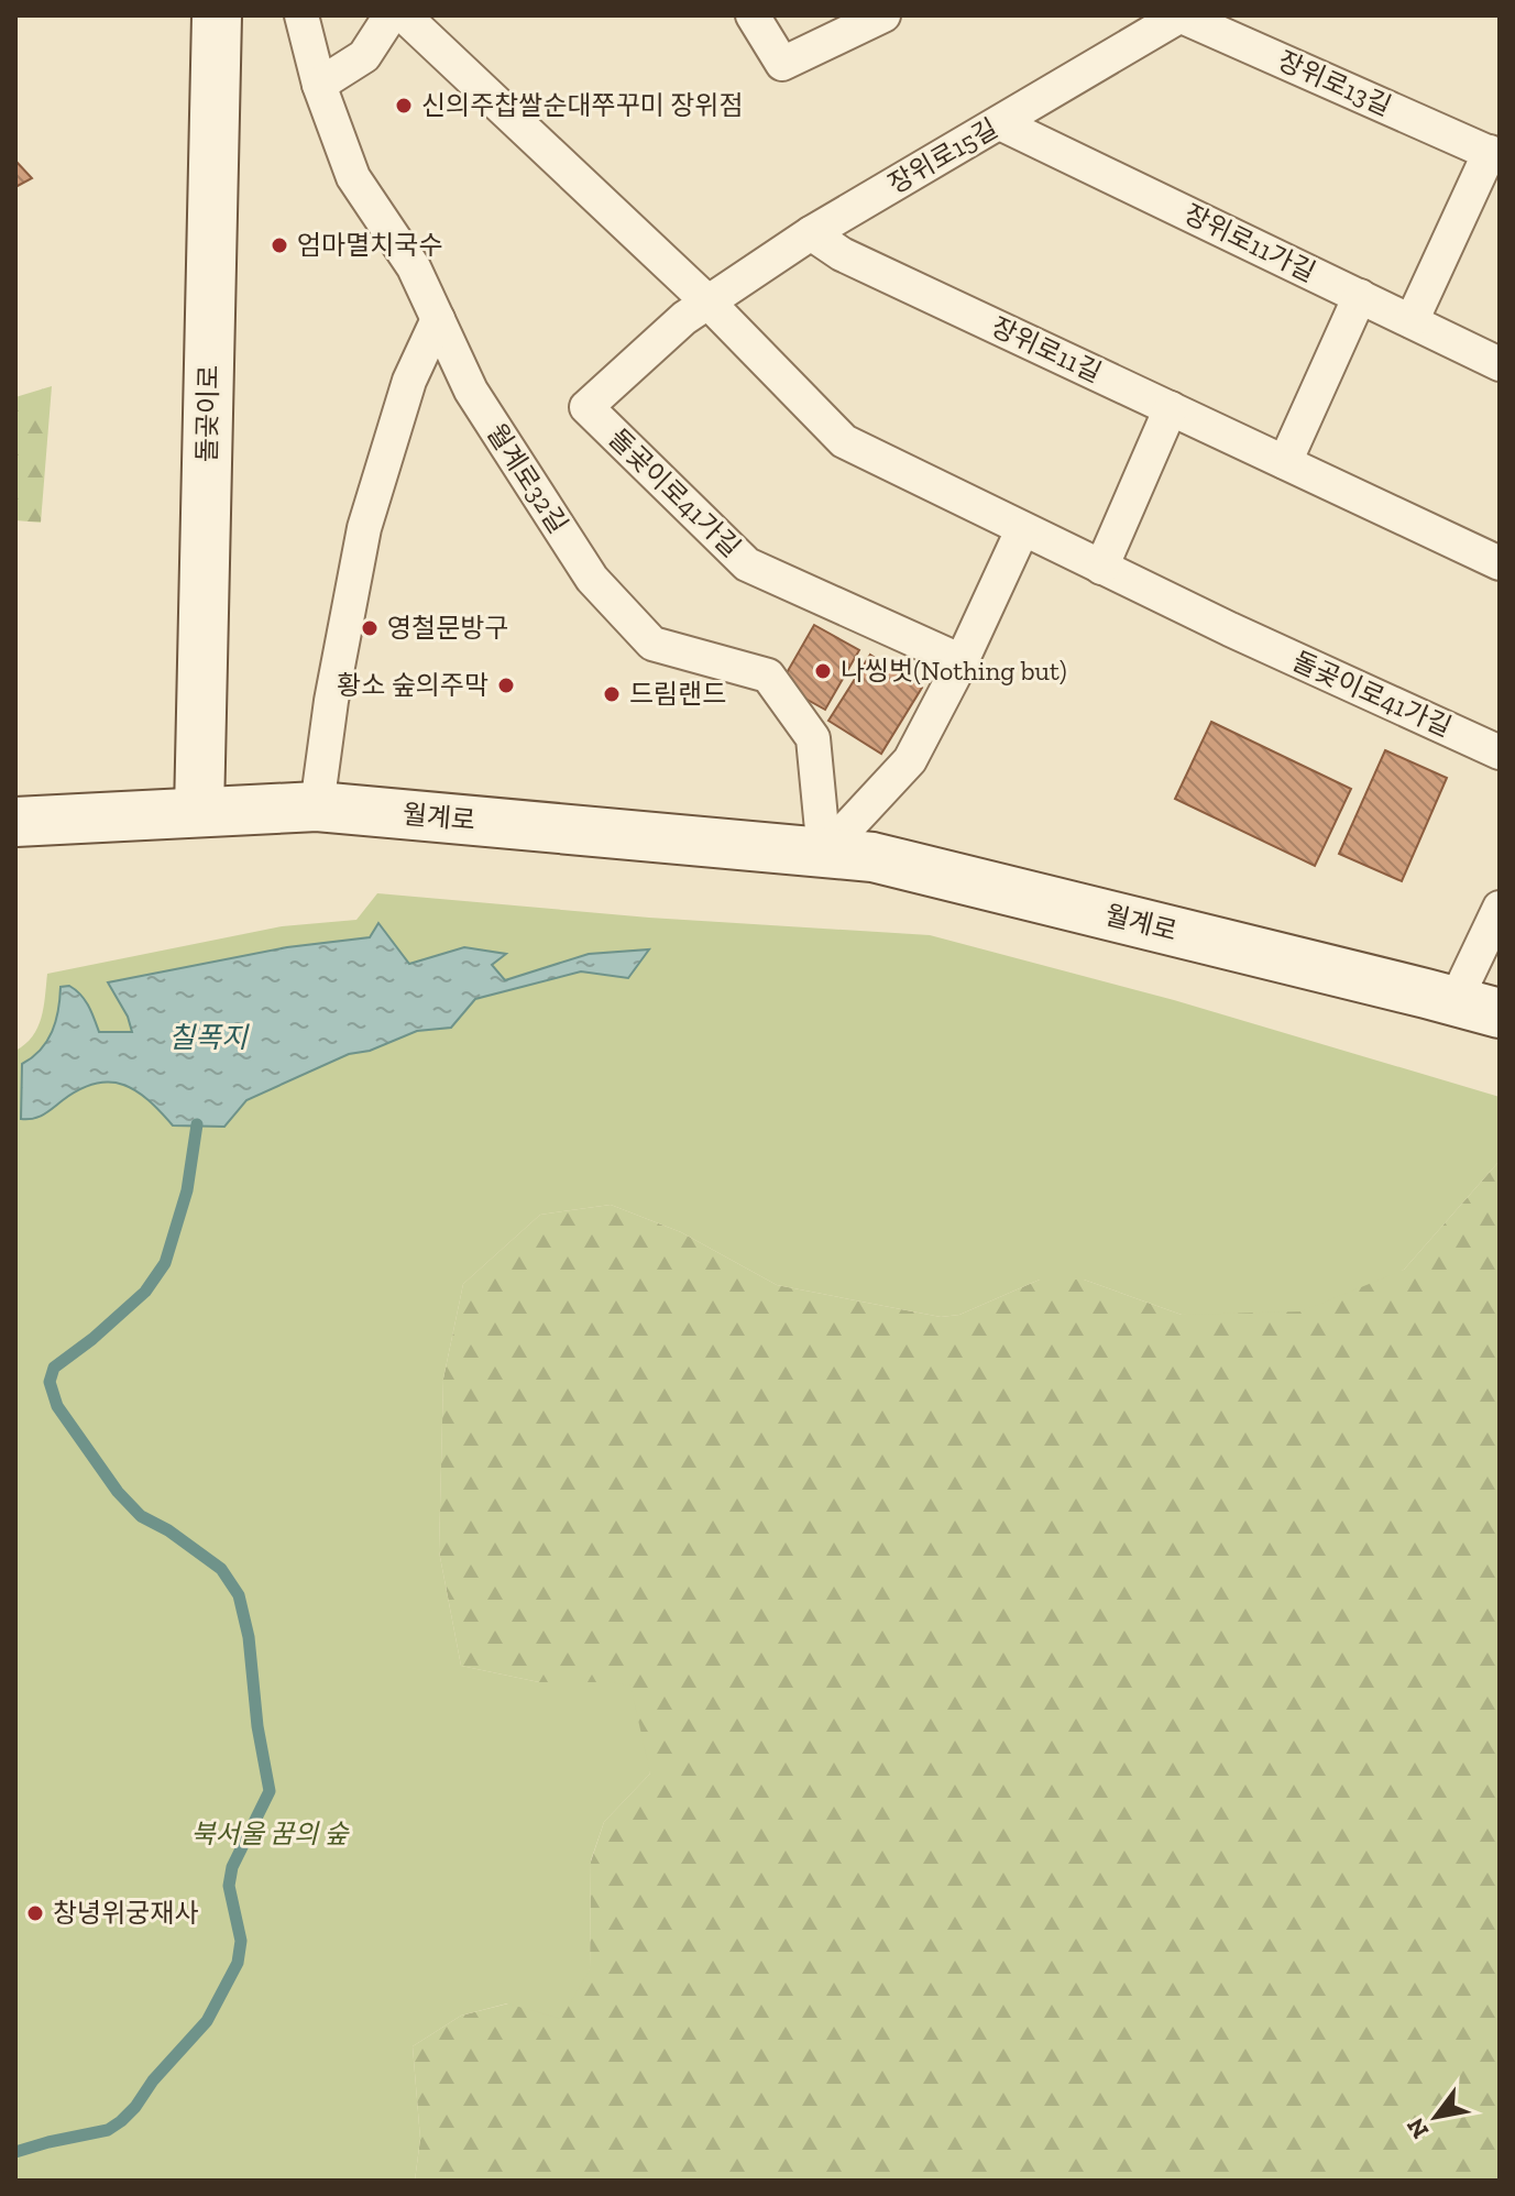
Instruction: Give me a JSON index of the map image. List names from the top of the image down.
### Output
{
  "streets": {
    "main road": ["돌곶이로", "월계로"],
    "street": [
      "장위로13길",
      "장위로15길",
      "장위로11가길",
      "장위로11길",
      "월계로32길",
      "돌곶이로41가길"
    ]
  },
  "crossings": [
    ["장위로13길", "장위로15길"],
    ["장위로13길", "장위로11가길"],
    ["장위로15길", "장위로11가길"],
    ["장위로15길", "장위로11길"],
    ["장위로15길", "돌곶이로41가길"],
    ["돌곶이로", "월계로"],
    ["월계로32길", "월계로"]
  ],
  "water": ["칠폭지"],
  "parks": ["북서울 꿈의 숲"],
  "places": [
    "신의주찹쌀순대쭈꾸미 장위점",
    "엄마멸치국수",
    "영철문방구",
    "나씽벗(Nothing but)",
    "황소 숲의주막",
    "드림랜드",
    "창녕위궁재사"
  ],
  "north": "bottom left"
}
